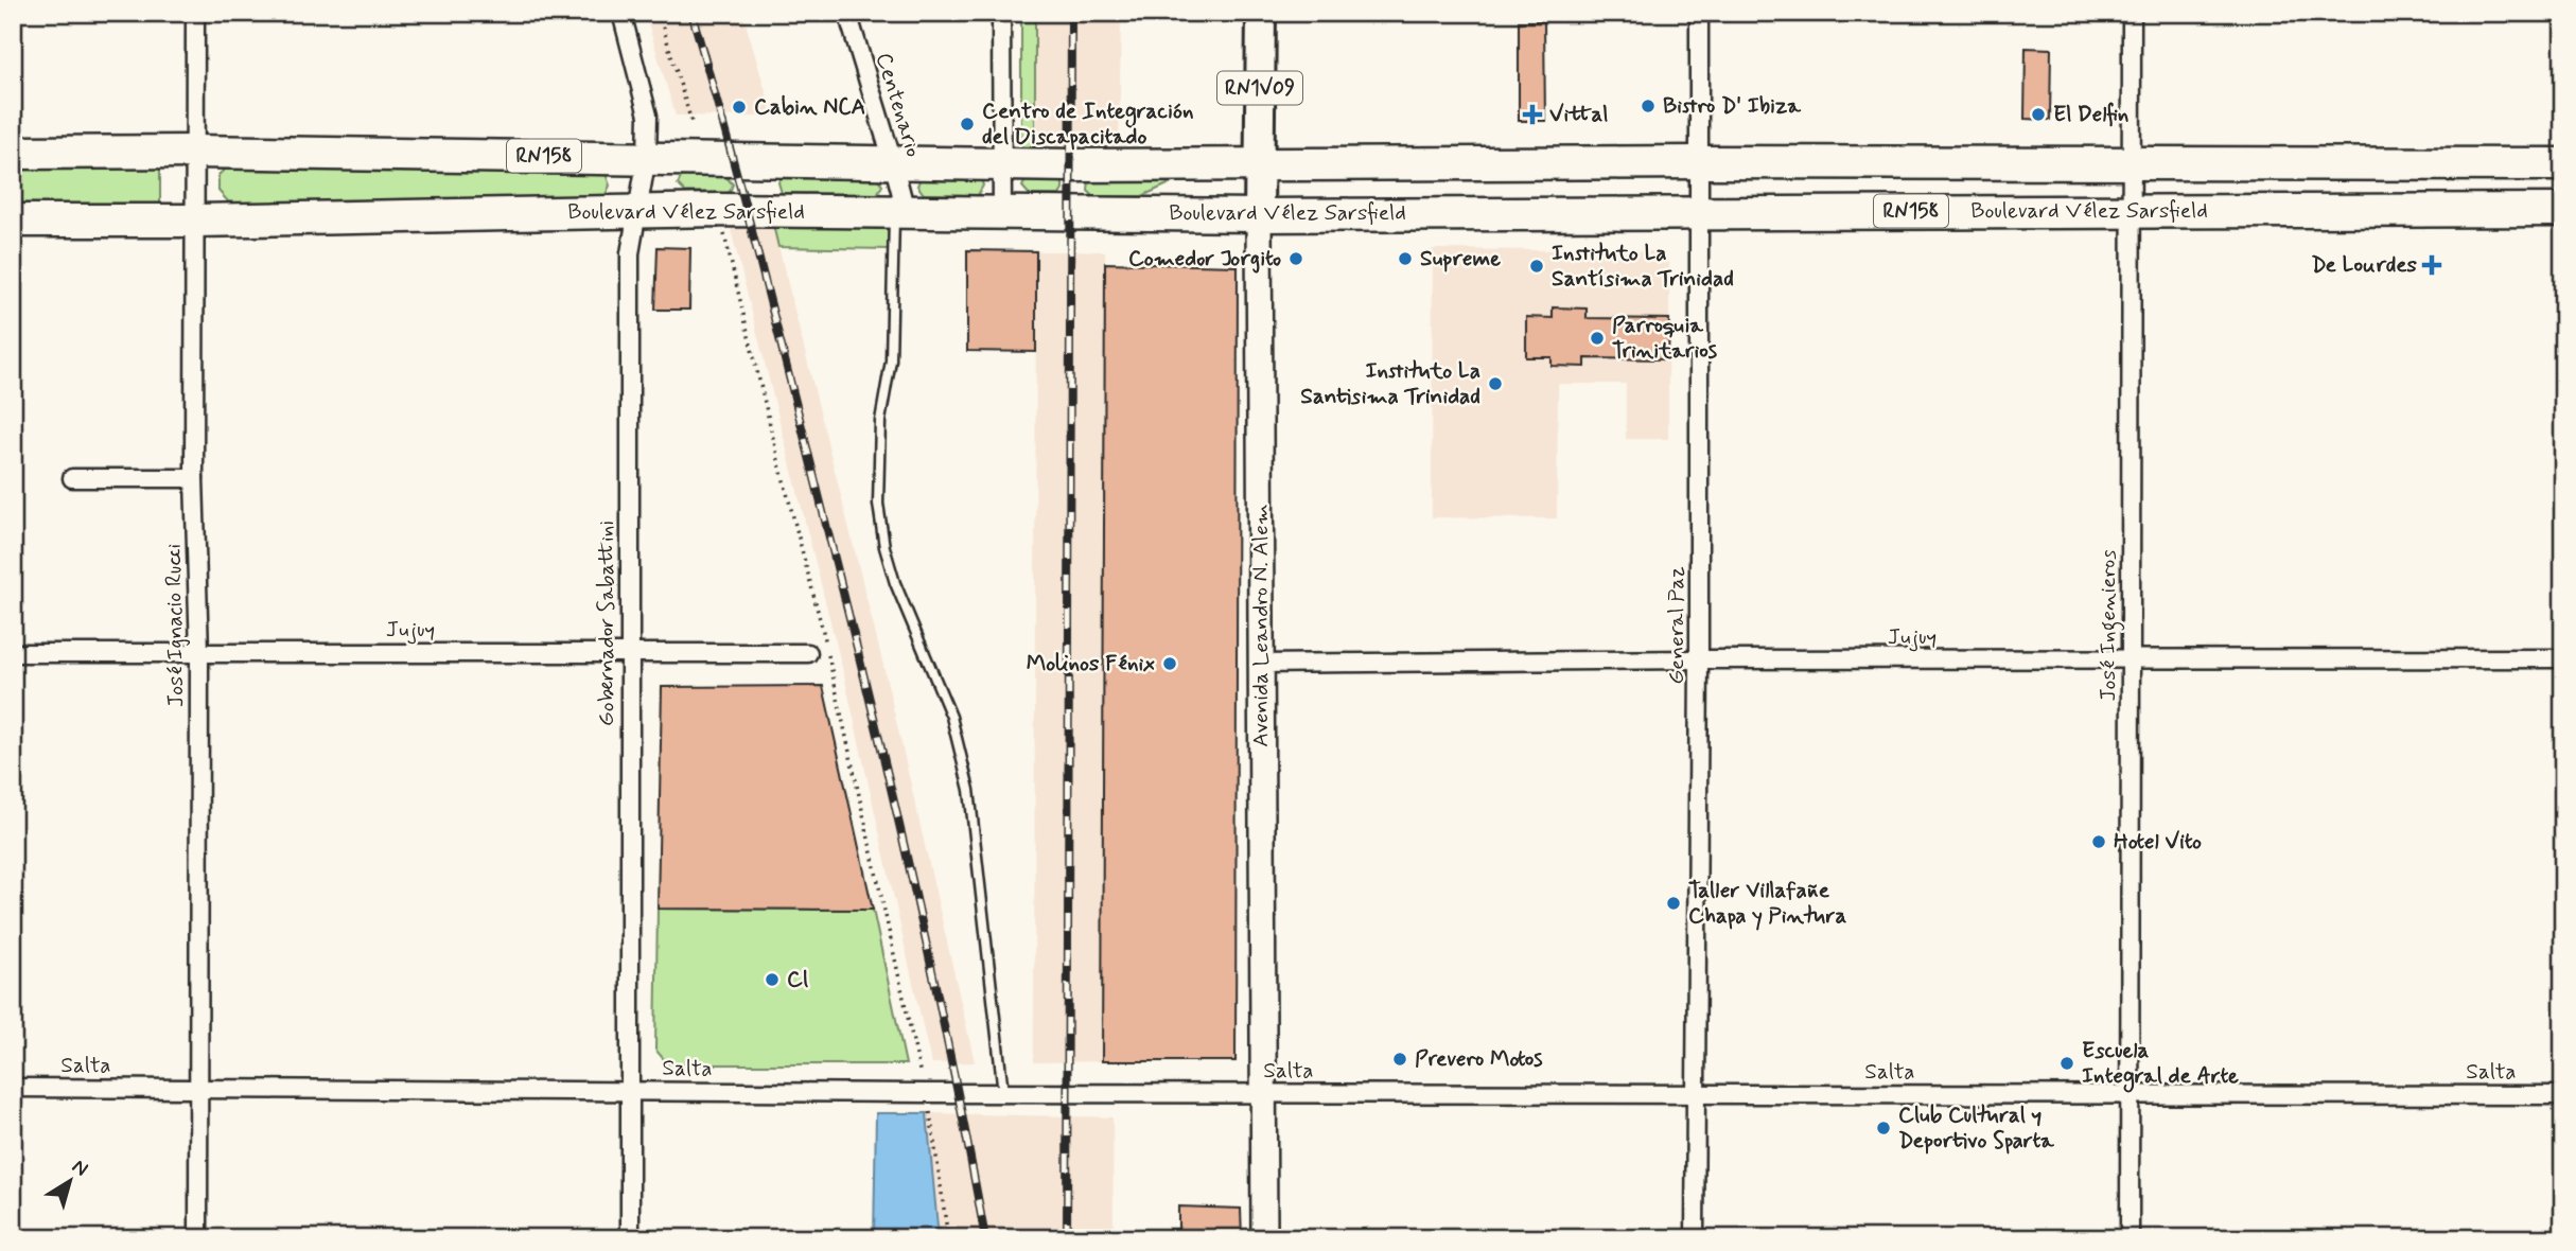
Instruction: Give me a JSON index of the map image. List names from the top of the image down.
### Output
{
  "streets": {
    "highway": ["RN158", "Boulevard Vélez Sarsfield"],
    "main road": ["RN1V09", "Avenida Leandro N. Alem"],
    "street": [
      "Centenario",
      "Gobernador Sabattini",
      "José Ignacio Rucci",
      "General Paz",
      "José Ingenieros",
      "Jujuy",
      "Salta"
    ]
  },
  "crossings": [
    ["Centenario", "RN158"],
    ["Centenario", "Boulevard Vélez Sarsfield"],
    ["RN158", "Gobernador Sabattini"],
    ["RN158", "José Ignacio Rucci"],
    ["RN158", "Avenida Leandro N. Alem"],
    ["RN158", "General Paz"],
    ["RN158", "José Ingenieros"],
    ["Boulevard Vélez Sarsfield", "Gobernador Sabattini"],
    ["Boulevard Vélez Sarsfield", "José Ignacio Rucci"],
    ["Boulevard Vélez Sarsfield", "Avenida Leandro N. Alem"],
    ["Boulevard Vélez Sarsfield", "General Paz"],
    ["Boulevard Vélez Sarsfield", "José Ingenieros"],
    ["Gobernador Sabattini", "Jujuy"],
    ["Gobernador Sabattini", "Salta"],
    ["José Ignacio Rucci", "Jujuy"],
    ["José Ignacio Rucci", "Salta"],
    ["Avenida Leandro N. Alem", "Jujuy"],
    ["Avenida Leandro N. Alem", "Salta"],
    ["General Paz", "Jujuy"],
    ["General Paz", "Salta"],
    ["José Ingenieros", "Jujuy"],
    ["José Ingenieros", "Salta"]
  ],
  "places": {
    "other": [
      "Bistro D' Ibiza",
      "Cabin NCA",
      "El Delfin",
      "Centro de Integración del Discapacitado",
      "Comedor Jorgito",
      "Supreme",
      "Instituto La Santísima Trinidad",
      "Parroquia Trinitarios",
      "Instituto La Santisima Trinidad",
      "Molinos Fénix",
      "Hotel Vito",
      "Taller Villafañe Chapa y Pintura",
      "Cl",
      "Prevero Motos",
      "Escuela Integral de Arte",
      "Club Cultural y Deportivo Sparta"
    ],
    "health": ["Vittal", "De Lourdes"]
  },
  "north": "top right"
}
